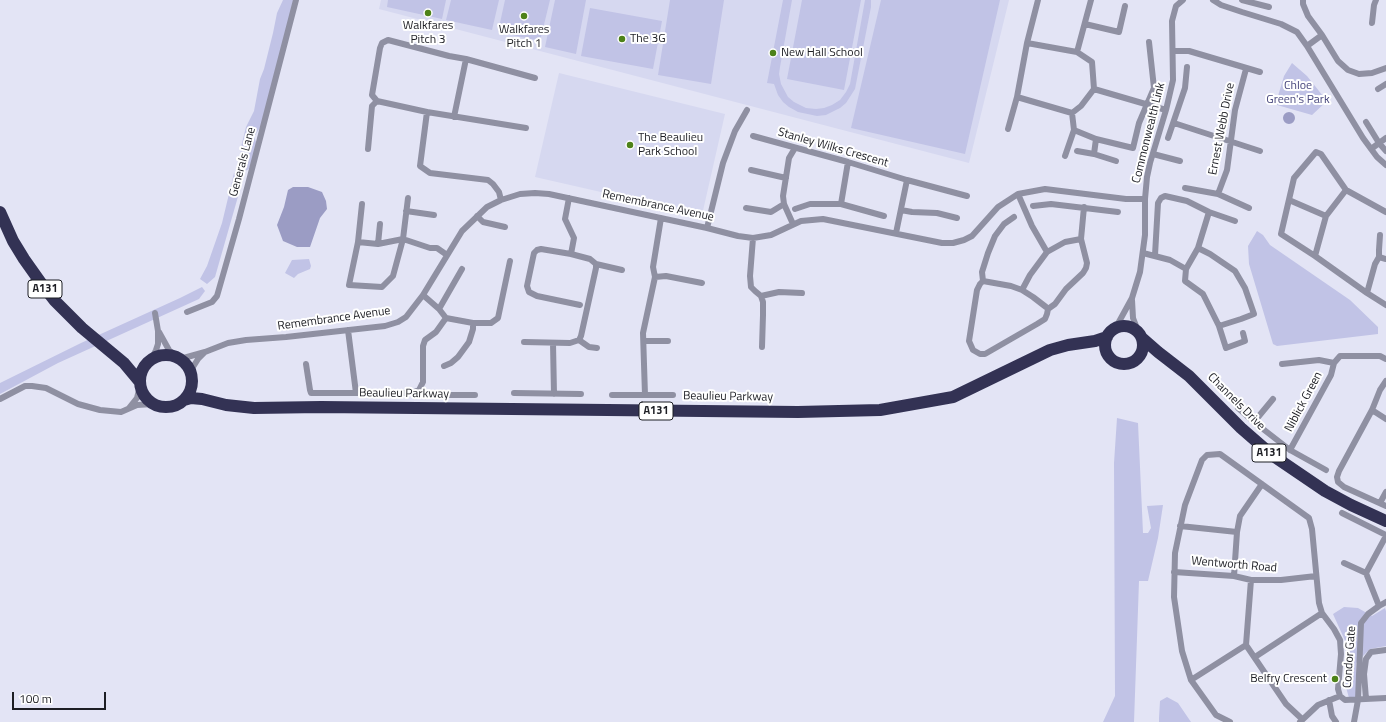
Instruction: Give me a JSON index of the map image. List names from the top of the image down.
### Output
{
  "streets": {
    "highway": ["A131", "Beaulieu Parkway", "Channels Drive"],
    "street": [
      "Ernest Webb Drive",
      "Commonwealth Link",
      "Stanley Wilks Crescent",
      "Generals Lane",
      "Remembrance Avenue",
      "Niblick Green",
      "Wentworth Road",
      "Condor Gate"
    ]
  },
  "crossings": [
    ["Commonwealth Link", "Remembrance Avenue"],
    ["Commonwealth Link", "Beaulieu Parkway"],
    ["Commonwealth Link", "Channels Drive"],
    ["Remembrance Avenue", "A131"],
    ["Remembrance Avenue", "Beaulieu Parkway"],
    ["A131", "Beaulieu Parkway"],
    ["Beaulieu Parkway", "Channels Drive"]
  ],
  "parks": ["Chloe Green's Park"],
  "places": [
    "Walkfares Pitch 3",
    "Walkfares Pitch 1",
    "The 3G",
    "New Hall School",
    "The Beaulieu Park School",
    "Belfry Crescent"
  ],
  "scale_bar": "100 m"
}
